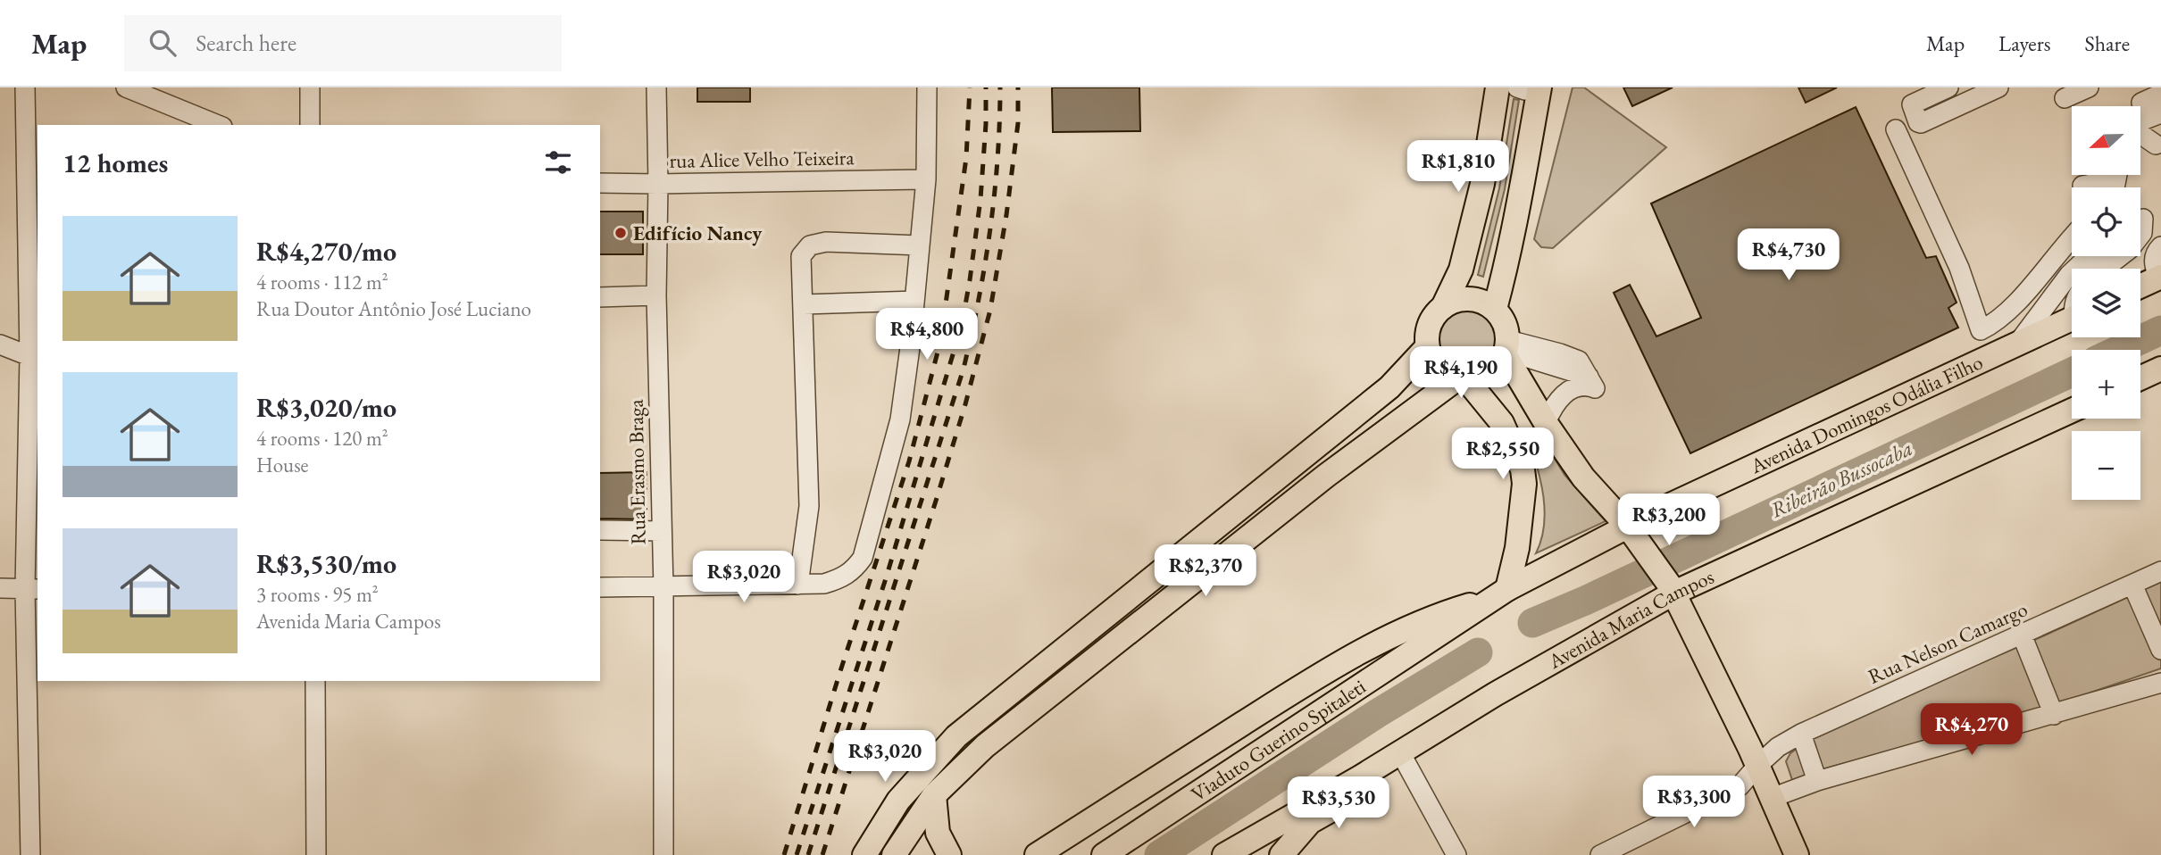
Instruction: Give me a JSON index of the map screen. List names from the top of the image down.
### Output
{
  "streets": {
    "main road": ["Avenida Domingos Odália Filho", "Avenida Maria Campos", "Viaduto Guerino Spitaleti"],
    "street": ["rua Alice Velho Teixeira", "Rua Erasmo Braga", "Rua Nelson Camargo"]
  },
  "crossings": [
    ["rua Alice Velho Teixeira", "Rua Erasmo Braga"],
    ["Avenida Domingos Odália Filho", "Viaduto Guerino Spitaleti"]
  ],
  "water": ["Ribeirão Bussocaba"],
  "places": ["Edifício Nancy"],
  "north": "left",
  "page": {
    "header": "Map",
    "search": "Search here",
    "nav": ["Map", "Layers", "Share"],
    "map_buttons": ["+", "−"],
    "heading": "12 homes",
    "price": [
      "R$1,810",
      "R$4,730",
      "R$4,800",
      "R$4,190",
      "R$2,550",
      "R$3,200",
      "R$2,370",
      "R$3,020",
      "R$4,270",
      "R$3,020",
      "R$3,300",
      "R$3,530"
    ],
    "list": [
      {
        "name": "R$4,270/mo",
        "note": "4 rooms · 112 m² · Rua Doutor Antônio José Luciano"
      },
      {
        "name": "R$3,020/mo",
        "note": "4 rooms · 120 m² · House"
      },
      {
        "name": "R$3,530/mo",
        "note": "3 rooms · 95 m² · Avenida Maria Campos"
      }
    ]
  }
}
